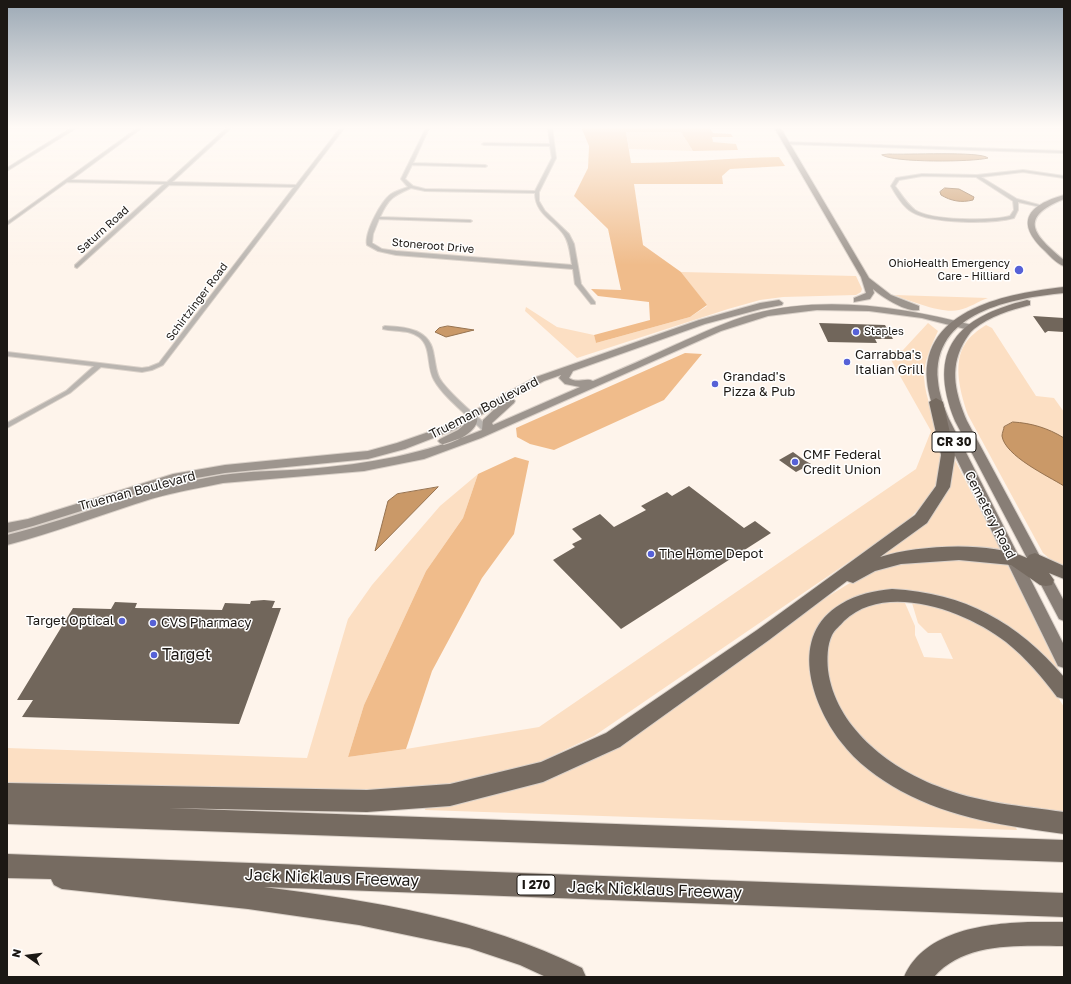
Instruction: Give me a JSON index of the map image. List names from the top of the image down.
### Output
{
  "streets": {
    "highway": ["Jack Nicklaus Freeway", "I 270"],
    "main road": ["Trueman Boulevard", "CR 30", "Cemetery Road"],
    "street": ["Saturn Road", "Stoneroot Drive", "Schirtzinger Road"]
  },
  "crossings": [
    ["Trueman Boulevard", "Cemetery Road"]
  ],
  "places": [
    "OhioHealth Emergency Care - Hilliard",
    "Staples",
    "Carrabba's Italian Grill",
    "Grandad's Pizza & Pub",
    "CMF Federal Credit Union",
    "The Home Depot",
    "Target Optical",
    "CVS Pharmacy",
    "Target"
  ],
  "north": "left"
}
